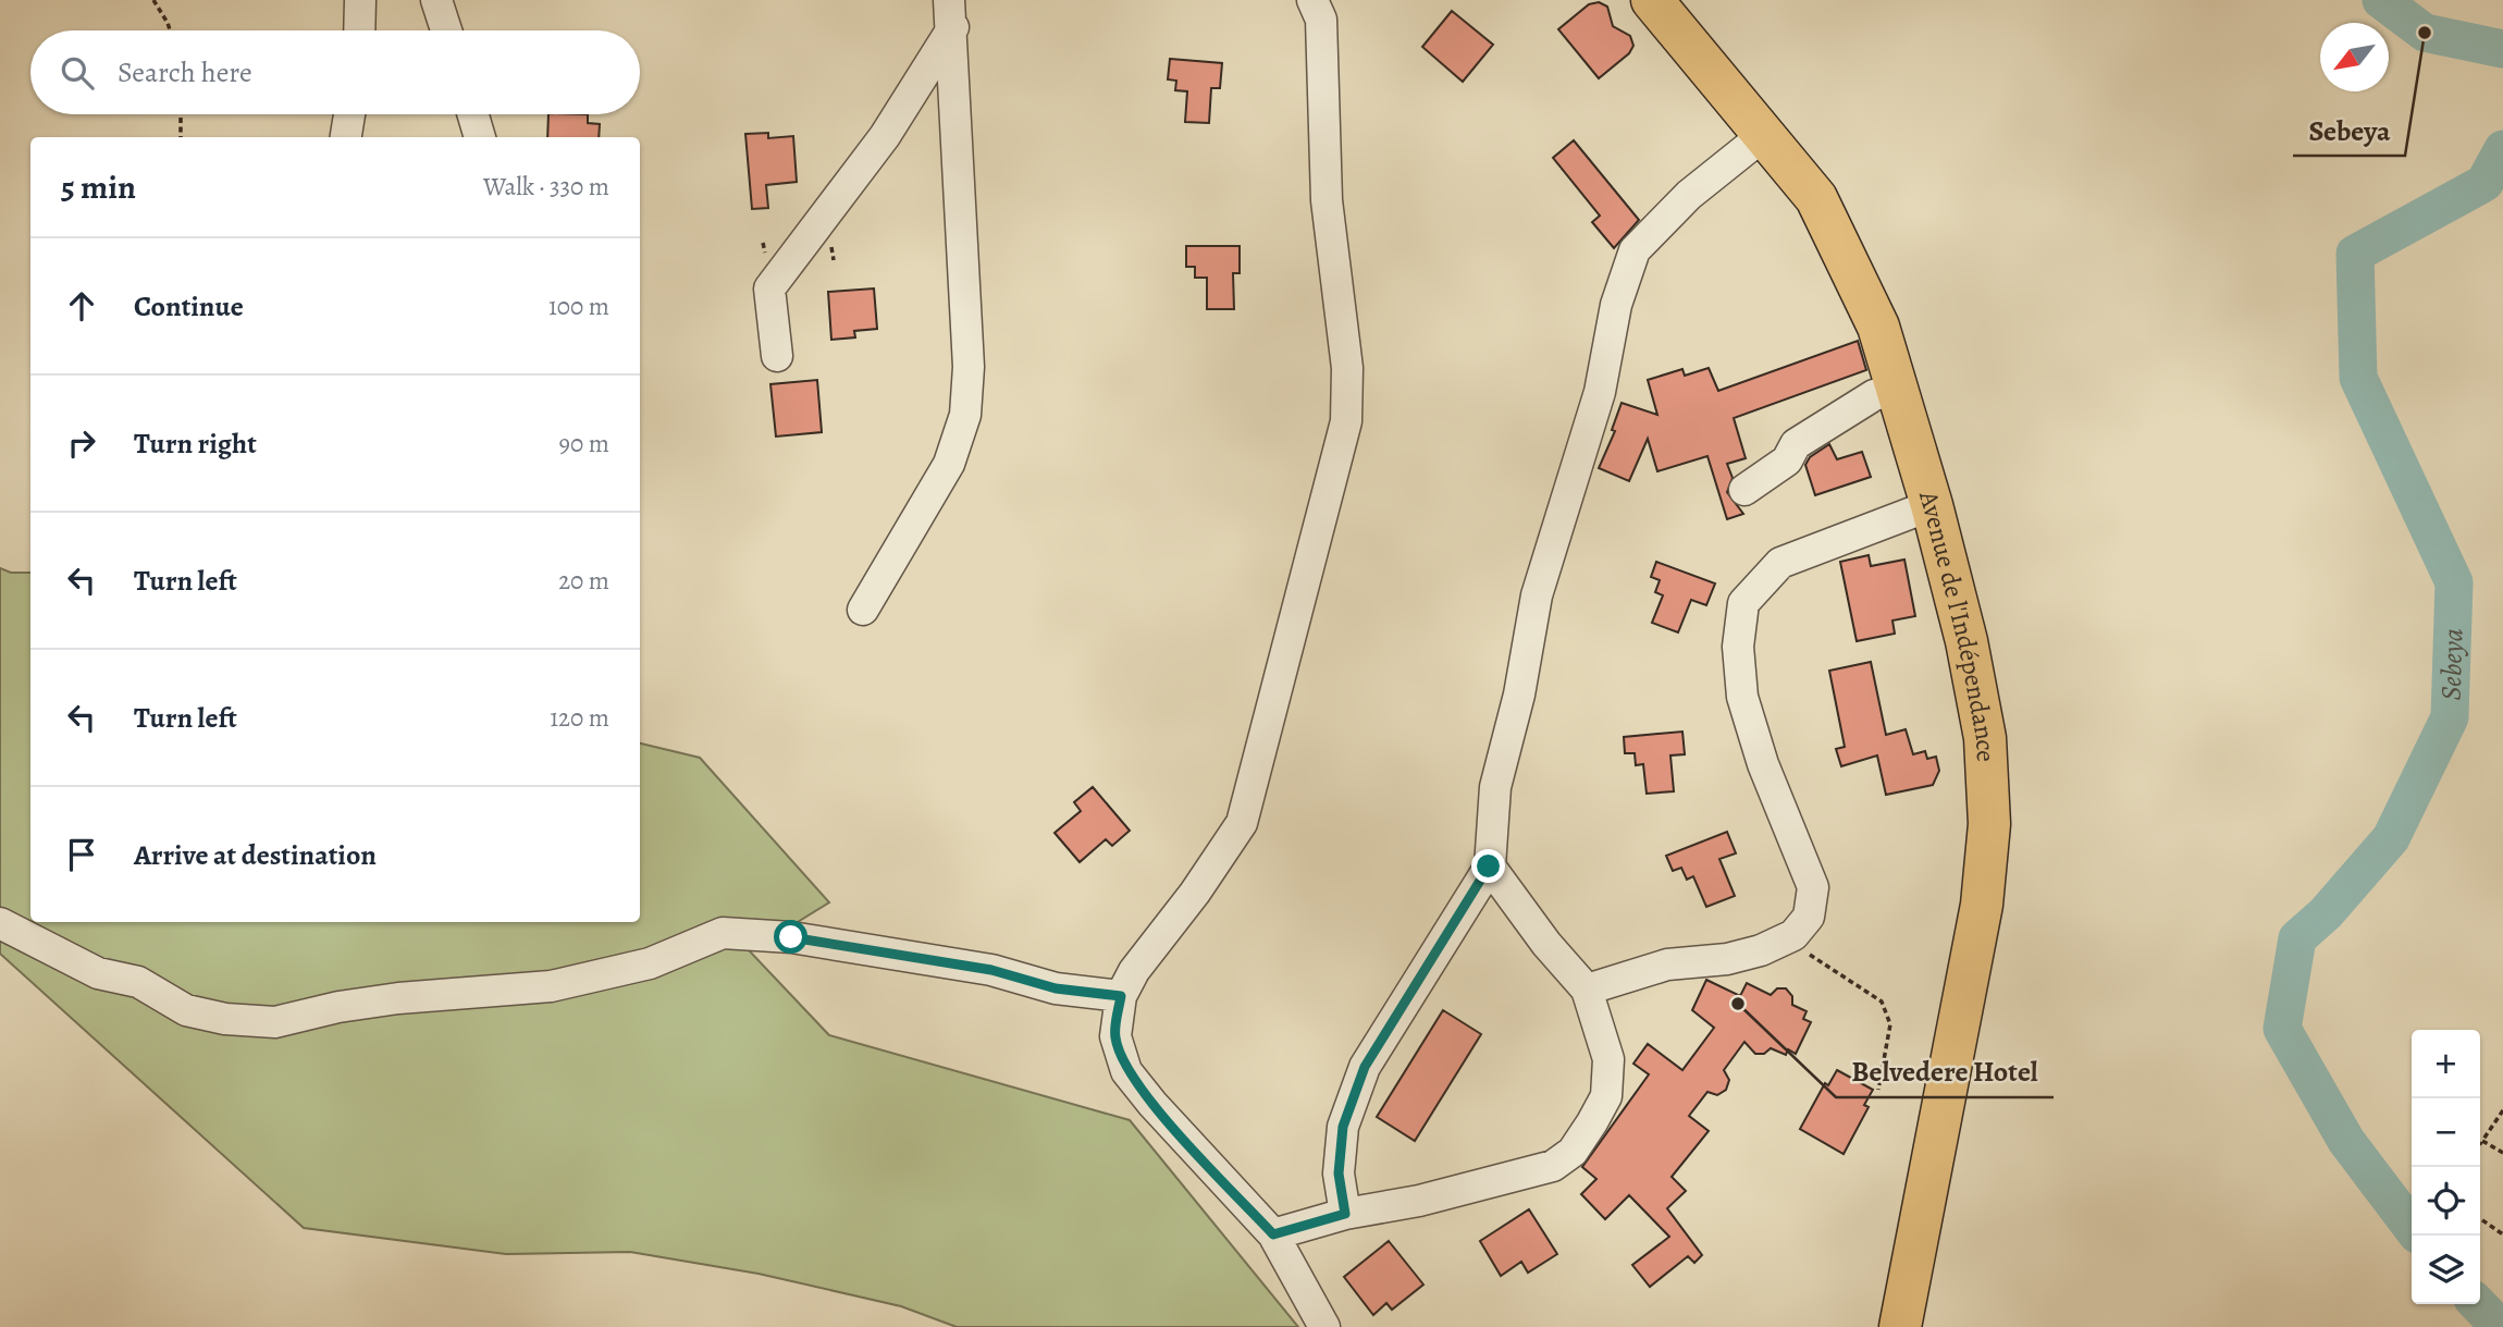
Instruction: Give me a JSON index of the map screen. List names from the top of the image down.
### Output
{
  "streets": {
    "highway": ["Avenue de l'Indépendance"]
  },
  "water": ["Sebeya"],
  "places": ["Sebeya", "Belvedere Hotel"],
  "north": "bottom left",
  "page": {
    "search": "Search here",
    "heading": ["5 min", "Walk · 330 m"],
    "list": [
      ["Continue", "100 m"],
      ["Turn right", "90 m"],
      ["Turn left", "20 m"],
      ["Turn left", "120 m"],
      "Arrive at destination"
    ],
    "map_buttons": ["+", "−"]
  }
}
